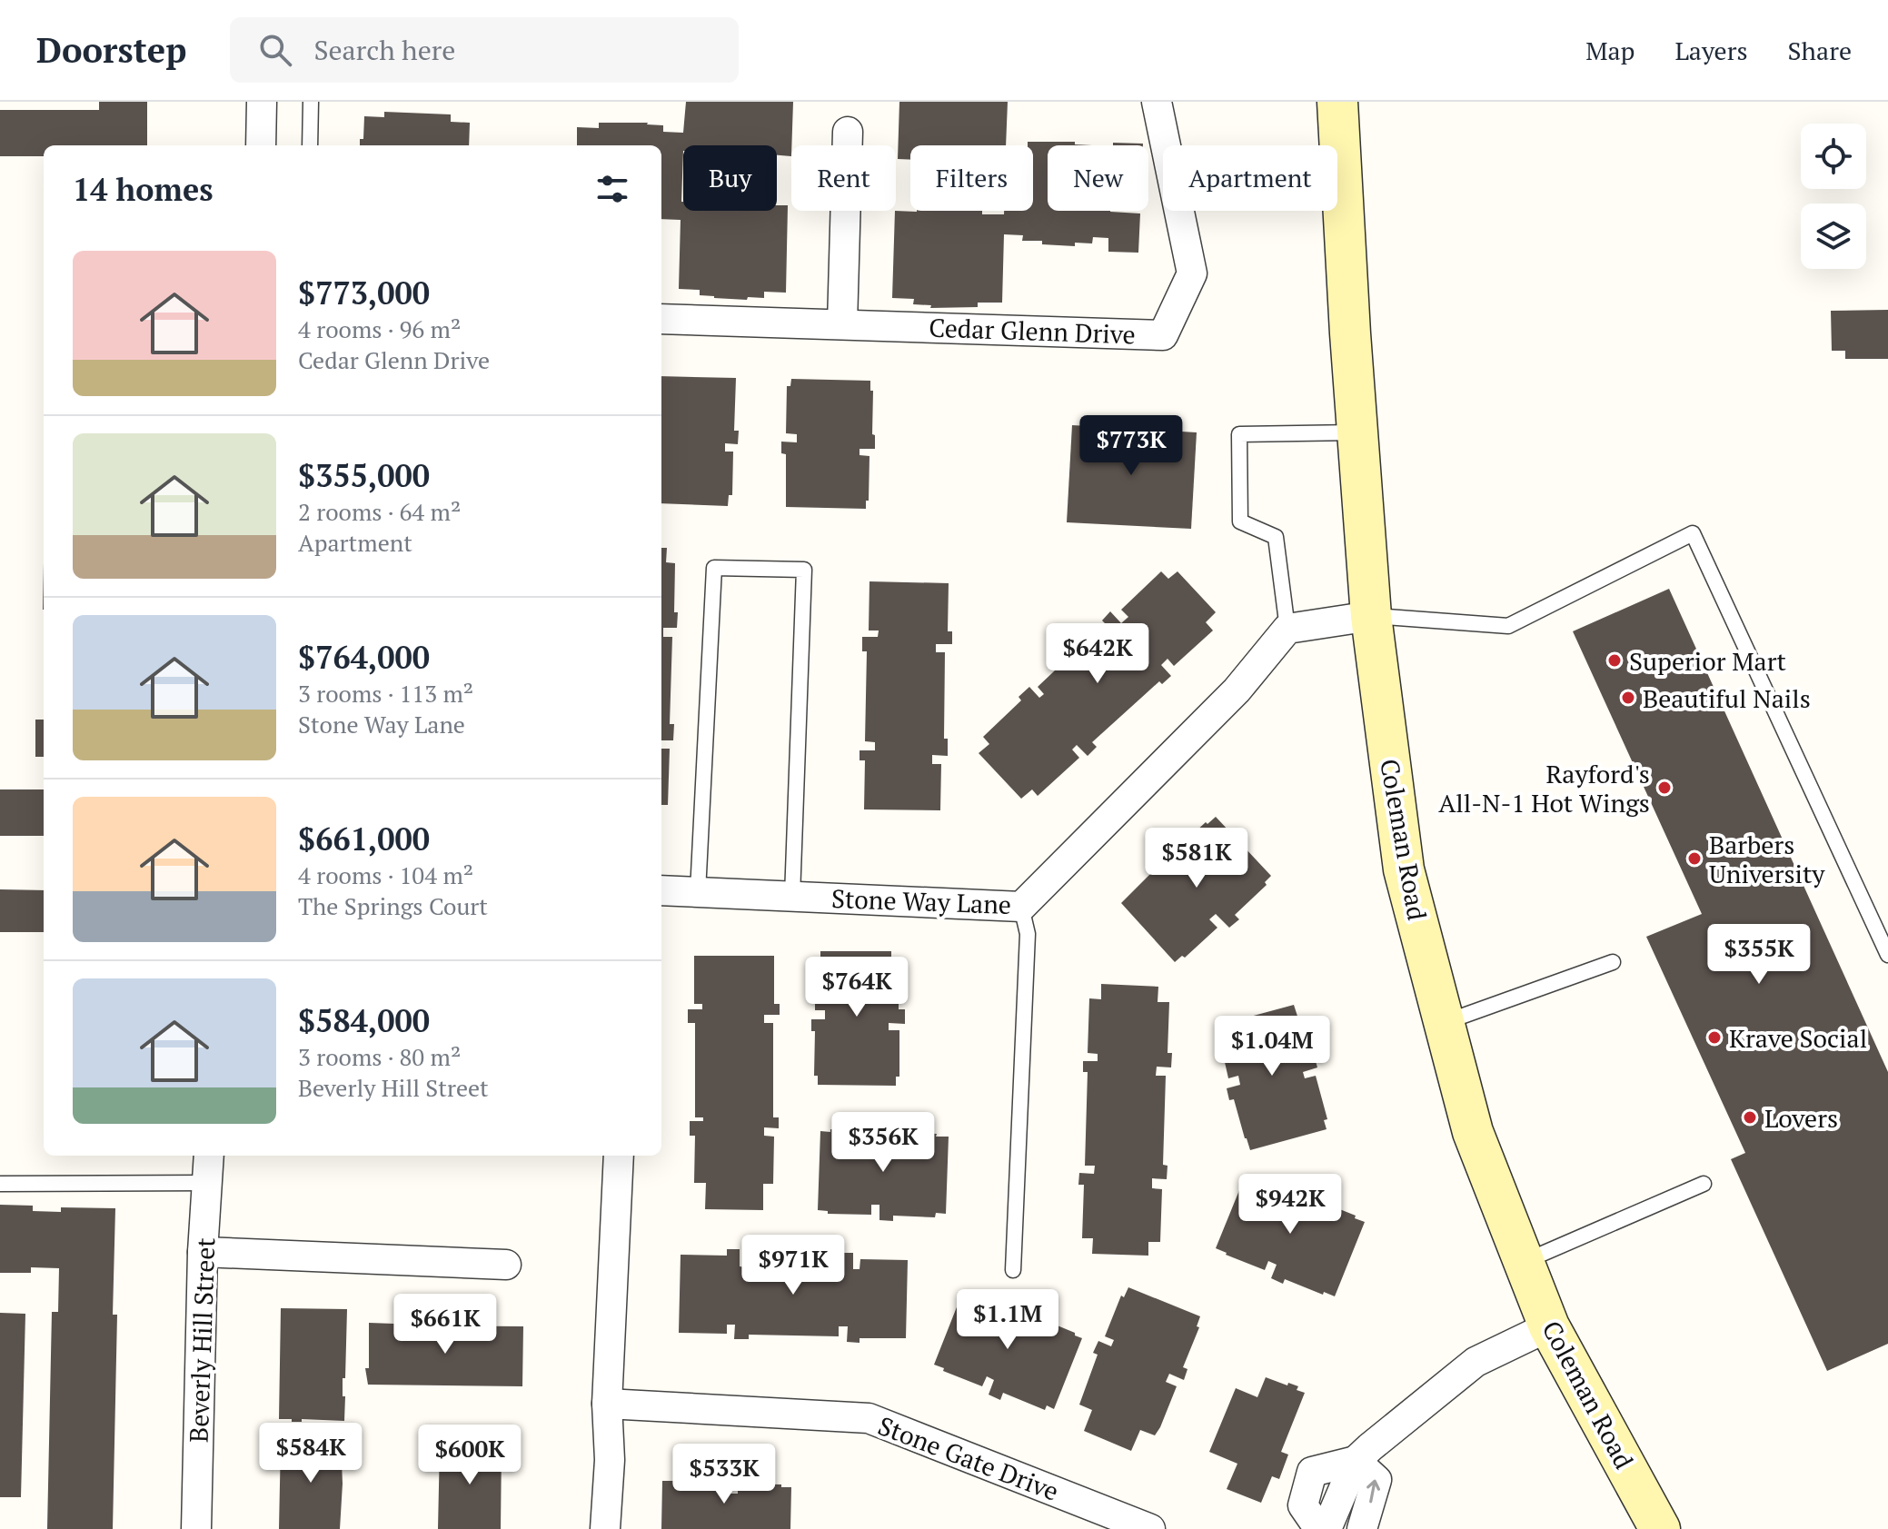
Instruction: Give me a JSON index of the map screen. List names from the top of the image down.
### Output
{
  "streets": {
    "main road": ["Coleman Road"],
    "street": [
      "Cedar Glenn Drive",
      "Stone Way Lane",
      "Beverly Hill Street",
      "Stone Gate Drive"
    ]
  },
  "places": [
    "Superior Mart",
    "Beautiful Nails",
    "Rayford's All-N-1 Hot Wings",
    "Barbers University",
    "Krave Social",
    "Lovers"
  ],
  "page": {
    "header": "Doorstep",
    "search": "Search here",
    "nav": ["Map", "Layers", "Share"],
    "chip": [
      "Buy",
      "Rent",
      "Filters",
      "New",
      "Apartment"
    ],
    "heading": "14 homes",
    "list": [
      {
        "name": "$773,000",
        "note": "4 rooms · 96 m² · Cedar Glenn Drive"
      },
      {
        "name": "$355,000",
        "note": "2 rooms · 64 m² · Apartment"
      },
      {
        "name": "$764,000",
        "note": "3 rooms · 113 m² · Stone Way Lane"
      },
      {
        "name": "$661,000",
        "note": "4 rooms · 104 m² · The Springs Court"
      },
      {
        "name": "$584,000",
        "note": "3 rooms · 80 m² · Beverly Hill Street"
      }
    ],
    "price": [
      "$773K",
      "$642K",
      "$581K",
      "$355K",
      "$764K",
      "$1.04M",
      "$356K",
      "$942K",
      "$971K",
      "$1.1M",
      "$661K",
      "$584K",
      "$600K",
      "$533K"
    ]
  }
}
